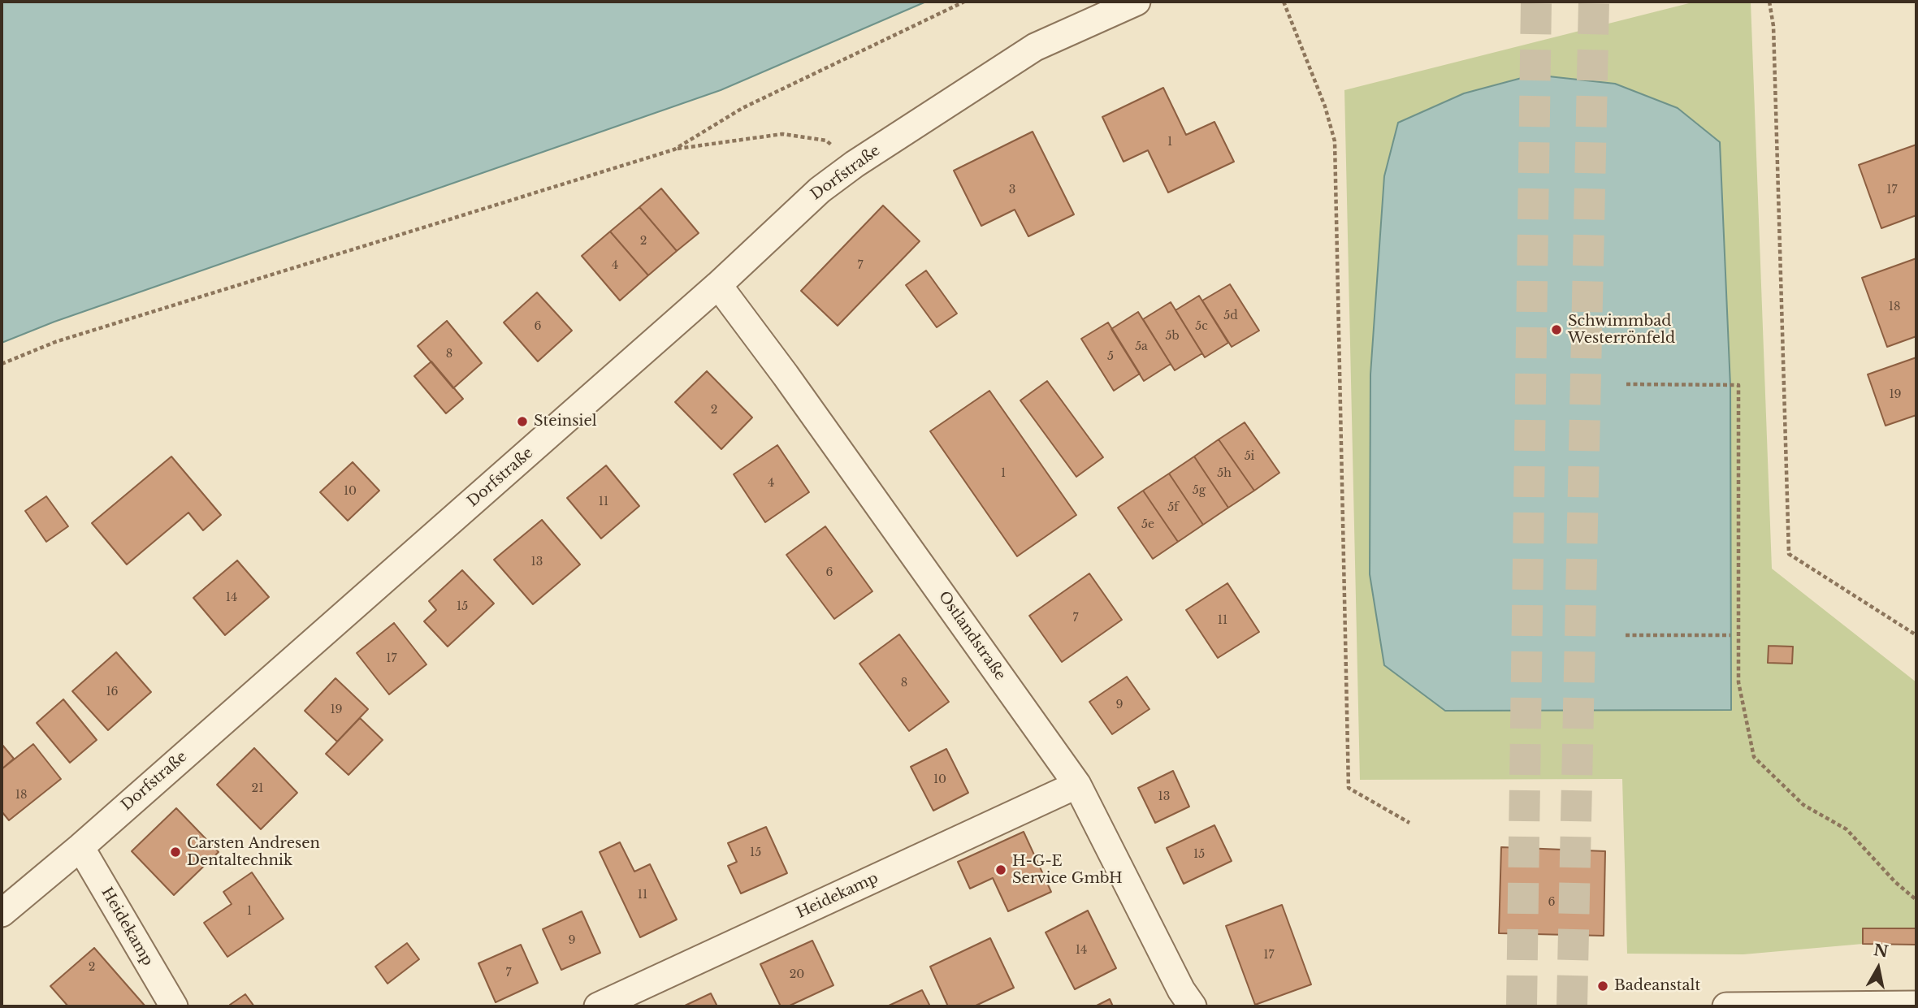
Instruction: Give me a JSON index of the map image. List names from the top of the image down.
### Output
{
  "streets": {
    "street": ["Dorfstraße", "Ostlandstraße", "Heidekamp"]
  },
  "crossings": [
    ["Dorfstraße", "Ostlandstraße"],
    ["Dorfstraße", "Heidekamp"],
    ["Ostlandstraße", "Heidekamp"]
  ],
  "places": [
    "Schwimmbad Westerrönfeld",
    "Steinsiel",
    "Carsten Andresen Dentaltechnik",
    "H-G-E Service GmbH",
    "Badeanstalt"
  ],
  "house_numbers": [
    "1",
    "3",
    "17",
    "2",
    "4",
    "7",
    "18",
    "5d",
    "6",
    "5c",
    "5b",
    "5a",
    "8",
    "5",
    "19",
    "2",
    "5i",
    "1",
    "5h",
    "4",
    "5g",
    "10",
    "11",
    "5f",
    "5e",
    "13",
    "6",
    "14",
    "15",
    "7",
    "11",
    "17",
    "8",
    "16",
    "9",
    "19",
    "10",
    "21",
    "18",
    "13",
    "15",
    "15",
    "11",
    "6",
    "1",
    "9",
    "14",
    "17",
    "2",
    "7",
    "20"
  ],
  "north": "top"
}
